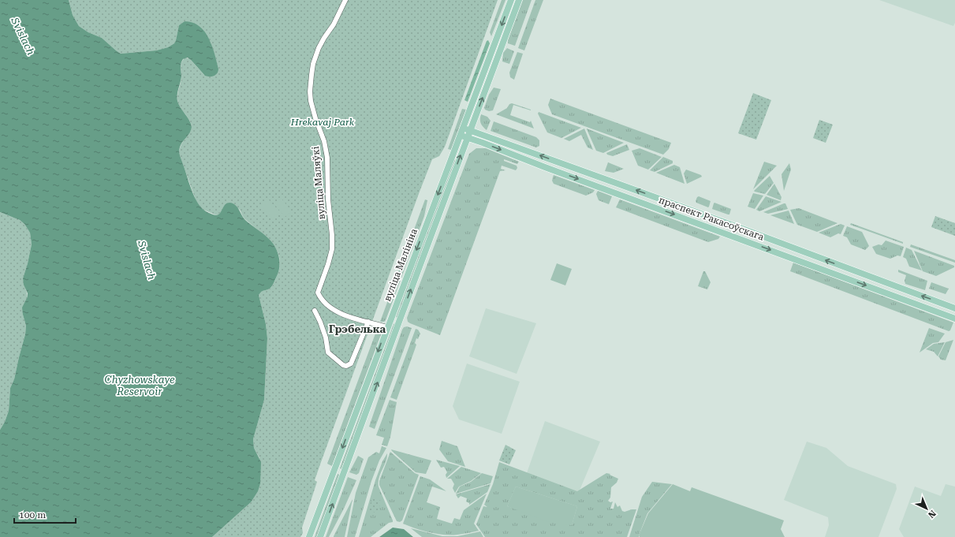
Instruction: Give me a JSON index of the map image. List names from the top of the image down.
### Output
{
  "streets": {
    "main road": ["праспект Ракасоўскага", "вуліца Малініна"],
    "street": ["вуліца Маляўкі"]
  },
  "crossings": [
    ["вуліца Маляўкі", "вуліца Малініна"],
    ["праспект Ракасоўскага", "вуліца Малініна"]
  ],
  "districts": ["Грэбелька"],
  "water": ["Svislach", "Chyzhowskaye Reservoir"],
  "parks": ["Hrekavaj Park"],
  "scale_bar": "100 m",
  "north": "bottom right"
}
